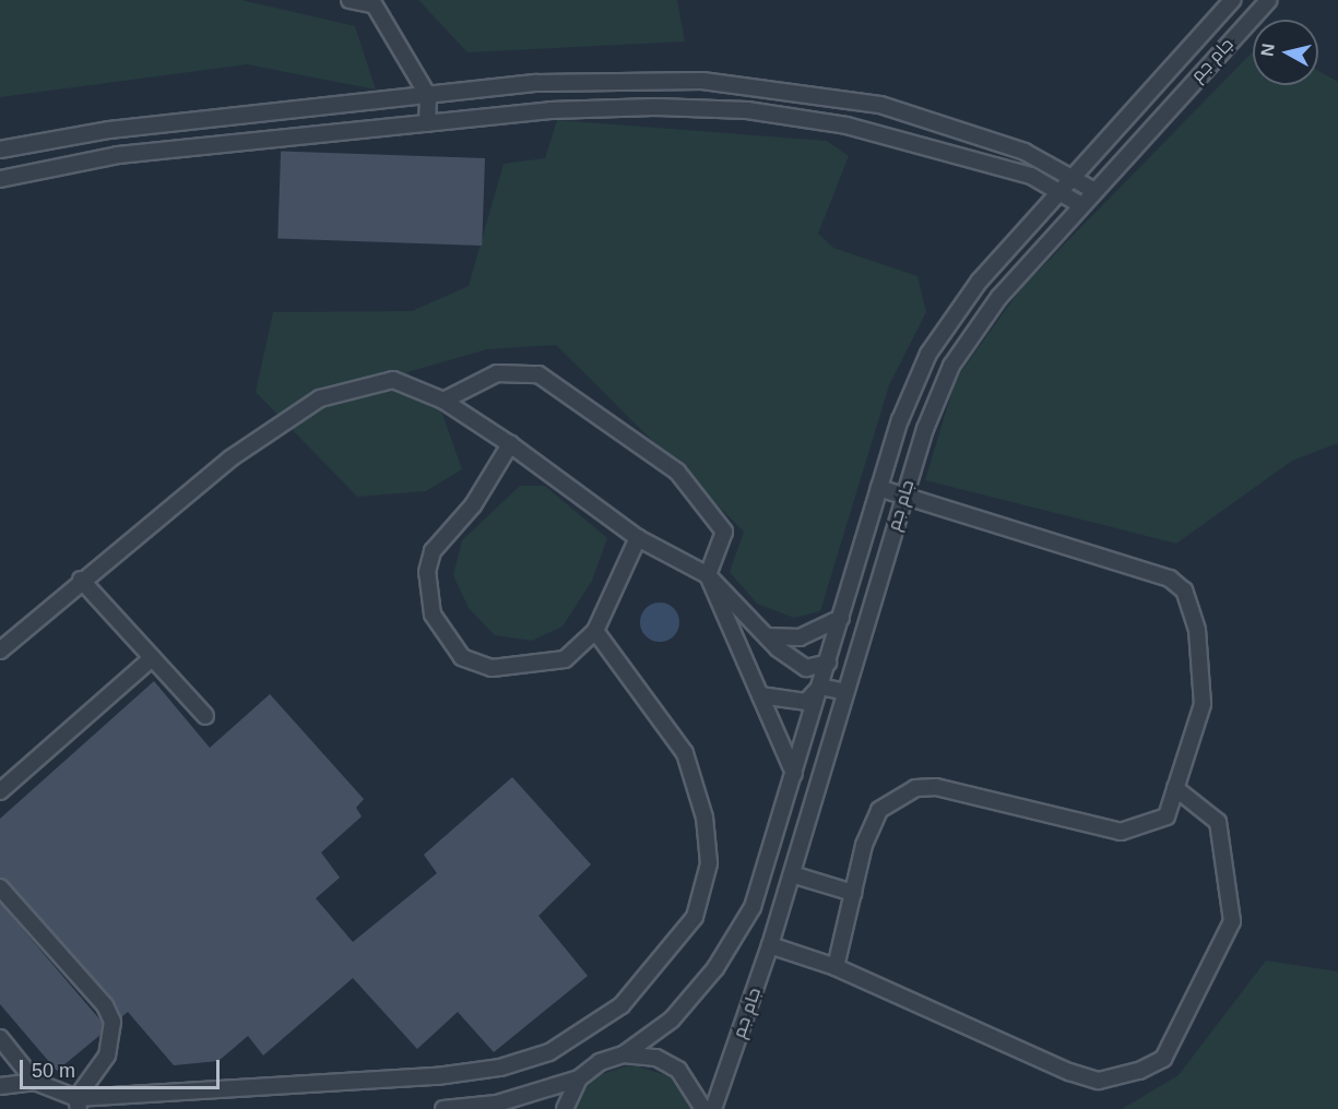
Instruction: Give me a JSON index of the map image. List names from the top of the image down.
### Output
{
  "streets": {
    "lane": ["جام جم"]
  },
  "scale_bar": "50 m",
  "north": "left"
}
